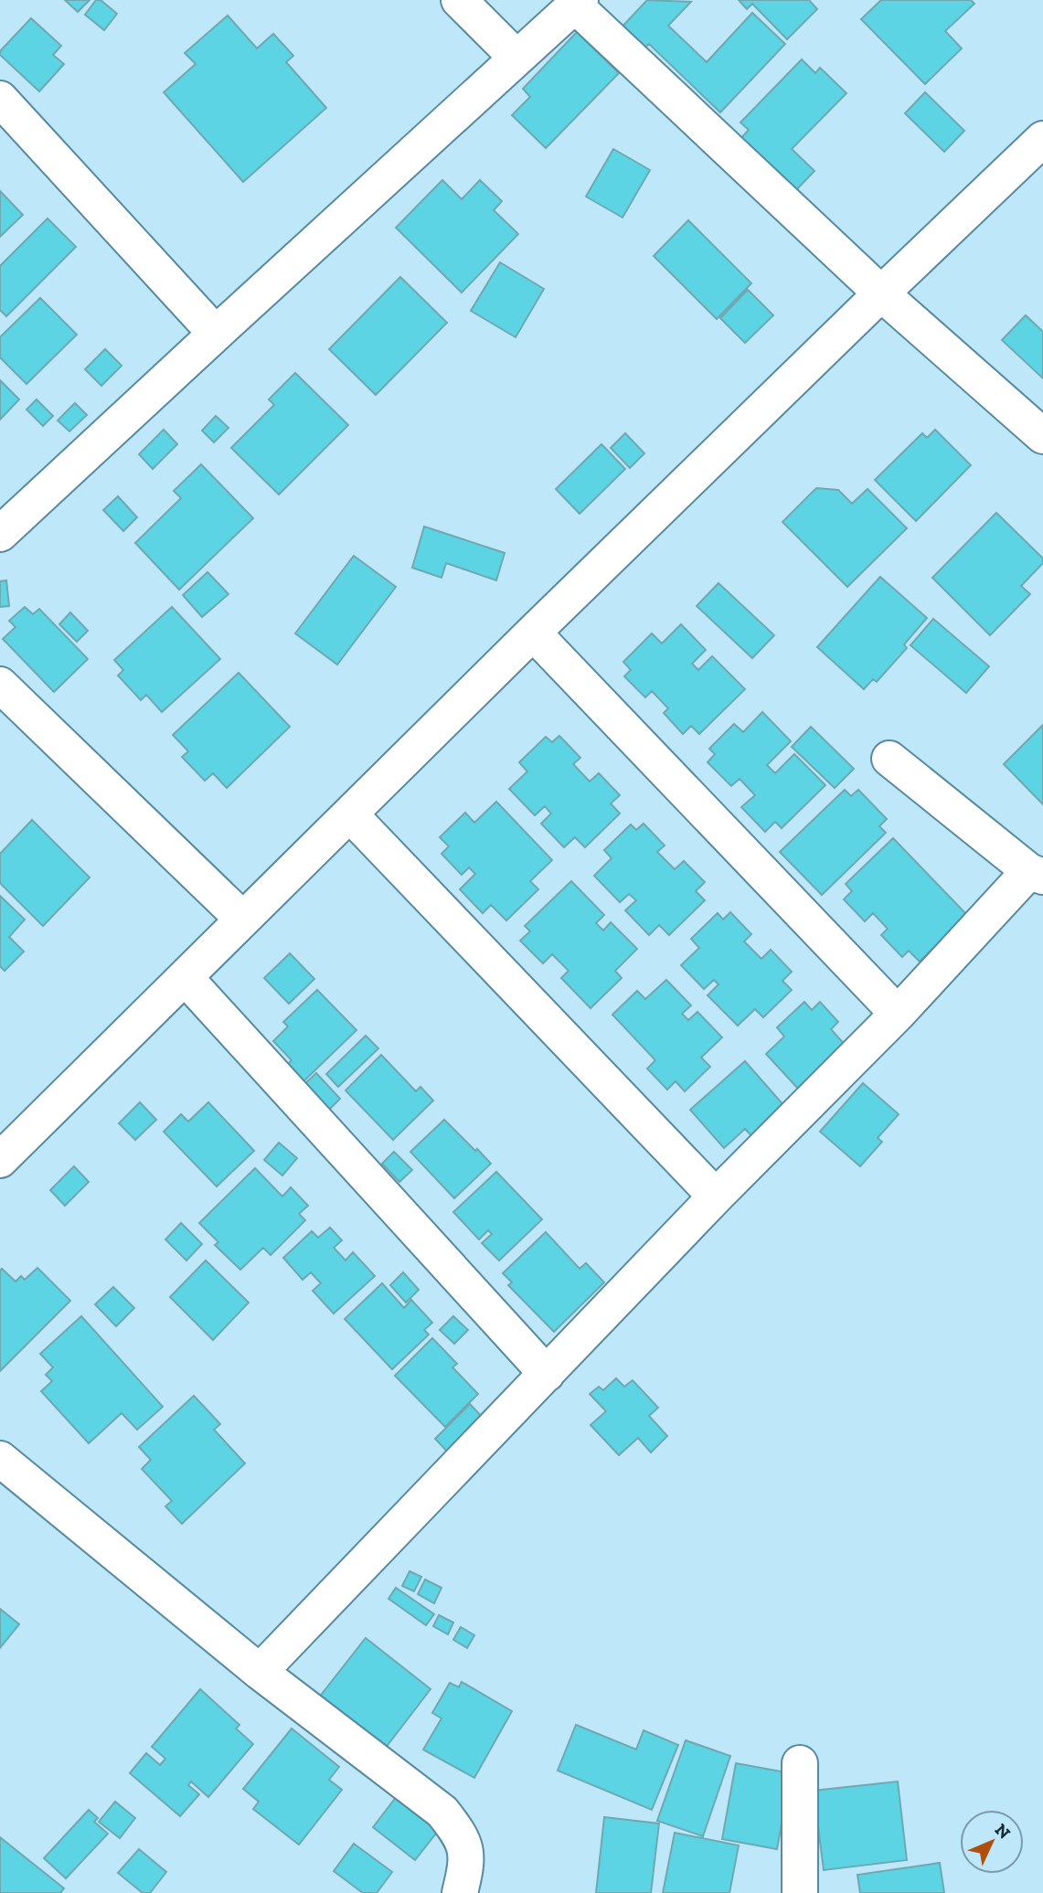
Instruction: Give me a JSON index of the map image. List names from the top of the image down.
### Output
{
  "north": "top right"
}
